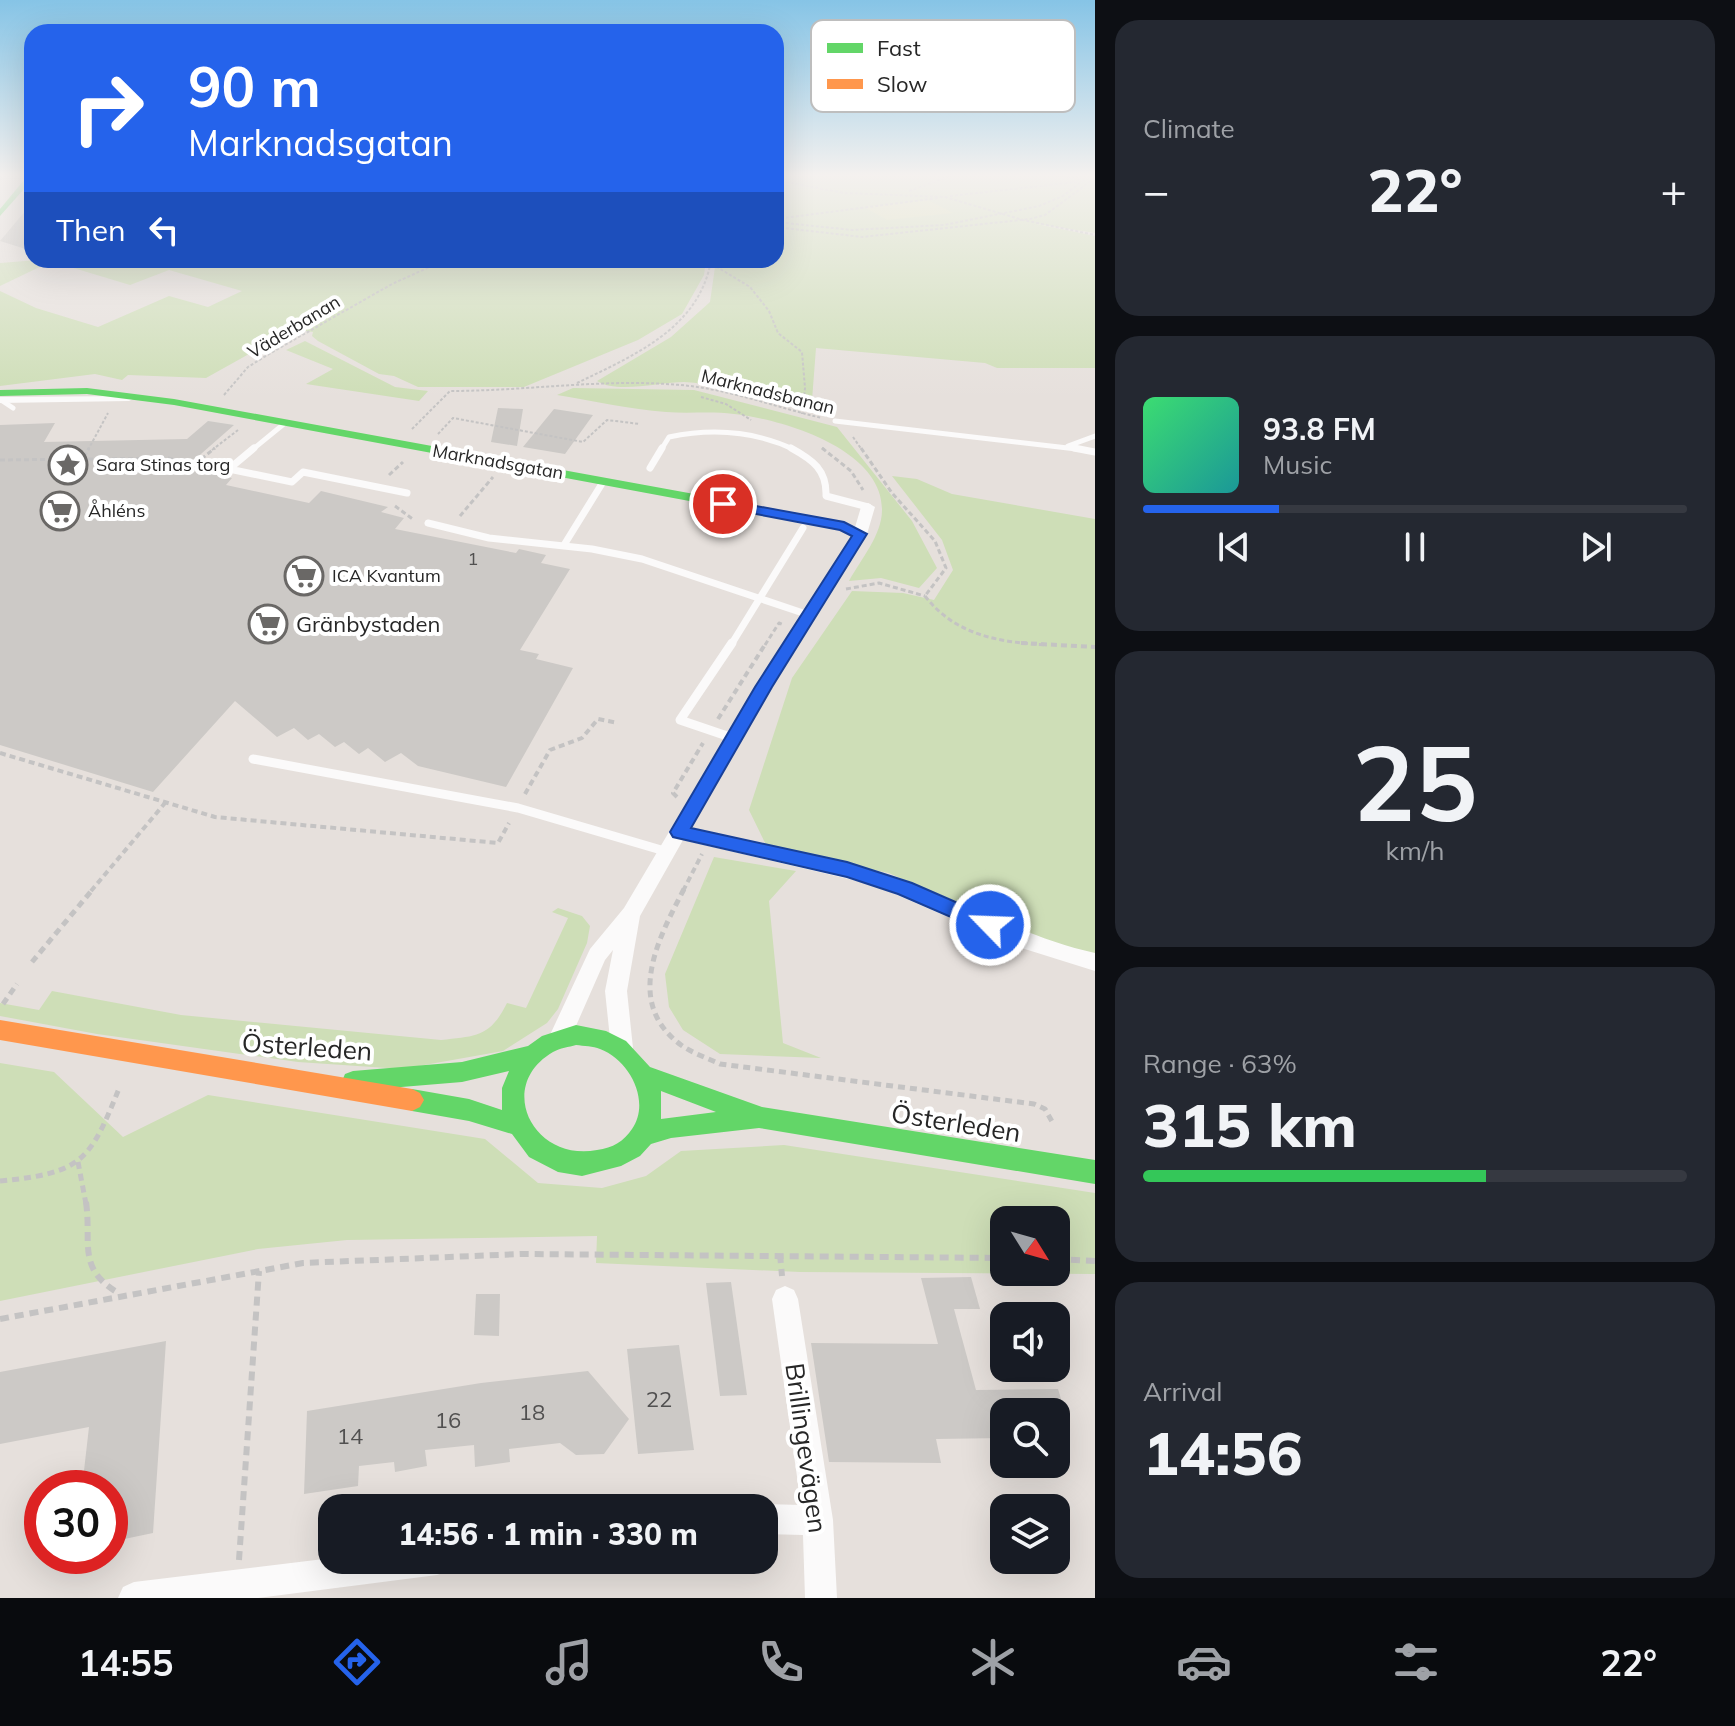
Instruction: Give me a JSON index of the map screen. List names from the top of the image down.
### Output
{
  "streets": {
    "main road": ["Marknadsgatan", "Österleden"],
    "street": ["Brillingevägen"],
    "path": ["Väderbanan", "Marknadsbanan"]
  },
  "crossings": [
    ["Väderbanan", "Marknadsgatan"]
  ],
  "places": {
    "place": ["Sara Stinas torg"],
    "supermarket": ["Åhléns", "ICA Kvantum", "Gränbystaden"]
  },
  "house_numbers": [
    "1",
    "22",
    "18",
    "16",
    "14"
  ],
  "legend": ["Fast", "Slow"],
  "north": "bottom right",
  "page": {
    "tile": [
      "Climate",
      ["25", "km/h"],
      ["Range · 63%", "315 km"],
      ["Arrival", "14:56"]
    ],
    "turn": ["90 m", "Marknadsgatan"],
    "heat": ["−", "22°", "+"],
    "then": "Then",
    "song": ["93.8 FM", "Music"],
    "limit": "30",
    "trip": "14:56 · 1 min · 330 m",
    "tabs": ["14:55", "22°"]
  }
}
